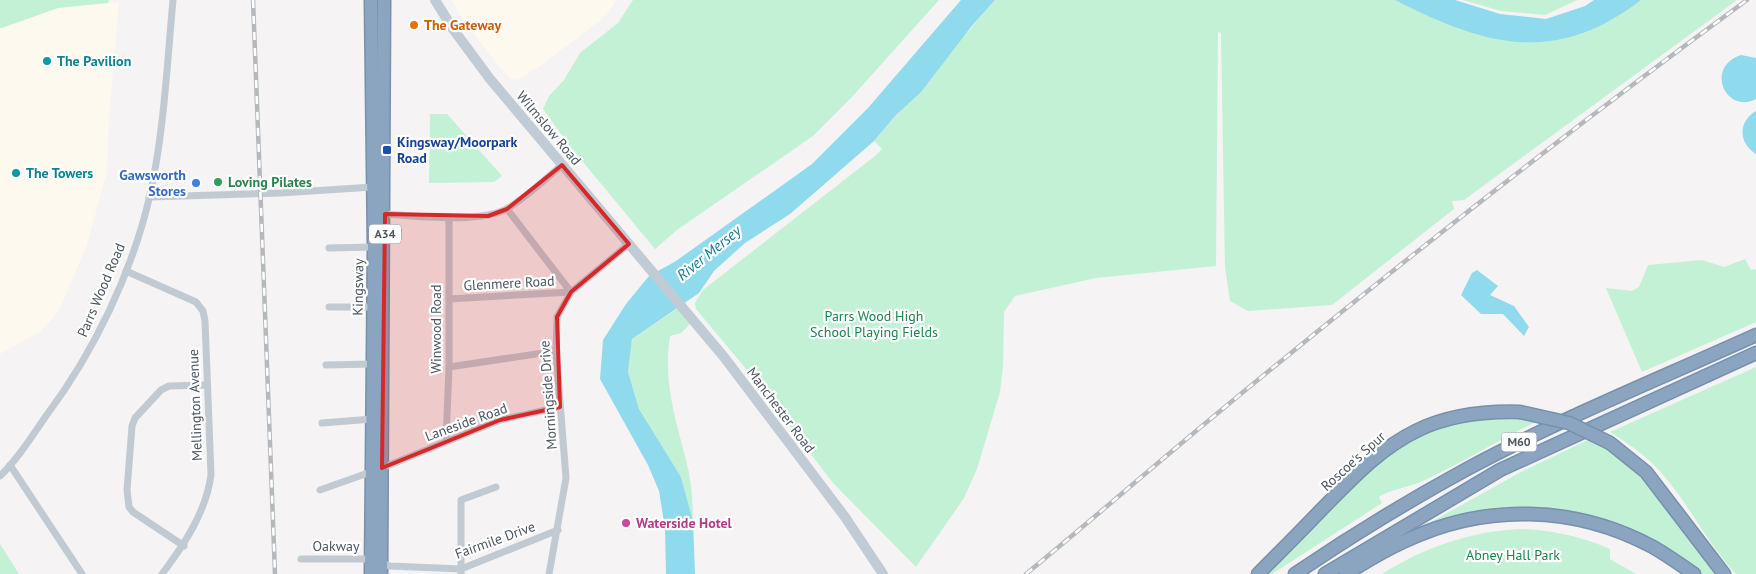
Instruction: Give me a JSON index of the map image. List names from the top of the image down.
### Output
{
  "streets": {
    "highway": [
      "A34",
      "Kingsway",
      "M60",
      "Roscoe's Spur"
    ],
    "main road": ["Wilmslow Road", "Manchester Road"],
    "street": [
      "Glenmere Road",
      "Parrs Wood Road",
      "Winwood Road",
      "Morningside Drive",
      "Mellington Avenue",
      "Laneside Road",
      "Fairmile Drive",
      "Oakway"
    ]
  },
  "crossings": [
    ["Wilmslow Road", "Morningside Drive"],
    ["Wilmslow Road", "Manchester Road"],
    ["Glenmere Road", "Winwood Road"],
    ["Glenmere Road", "Morningside Drive"],
    ["Kingsway", "Laneside Road"],
    ["Kingsway", "Fairmile Drive"],
    ["Kingsway", "Oakway"],
    ["Parrs Wood Road", "Mellington Avenue"],
    ["Winwood Road", "Laneside Road"],
    ["Morningside Drive", "Laneside Road"],
    ["Morningside Drive", "Fairmile Drive"],
    ["Fairmile Drive", "Oakway"]
  ],
  "water": ["River Mersey"],
  "parks": ["Parrs Wood High School Playing Fields", "Abney Hall Park"],
  "places": {
    "other": [
      "The Gateway",
      "The Pavilion",
      "The Towers",
      "Loving Pilates",
      "Gawsworth Stores",
      "Waterside Hotel"
    ],
    "transit": ["Kingsway/Moorpark Road"]
  }
}
